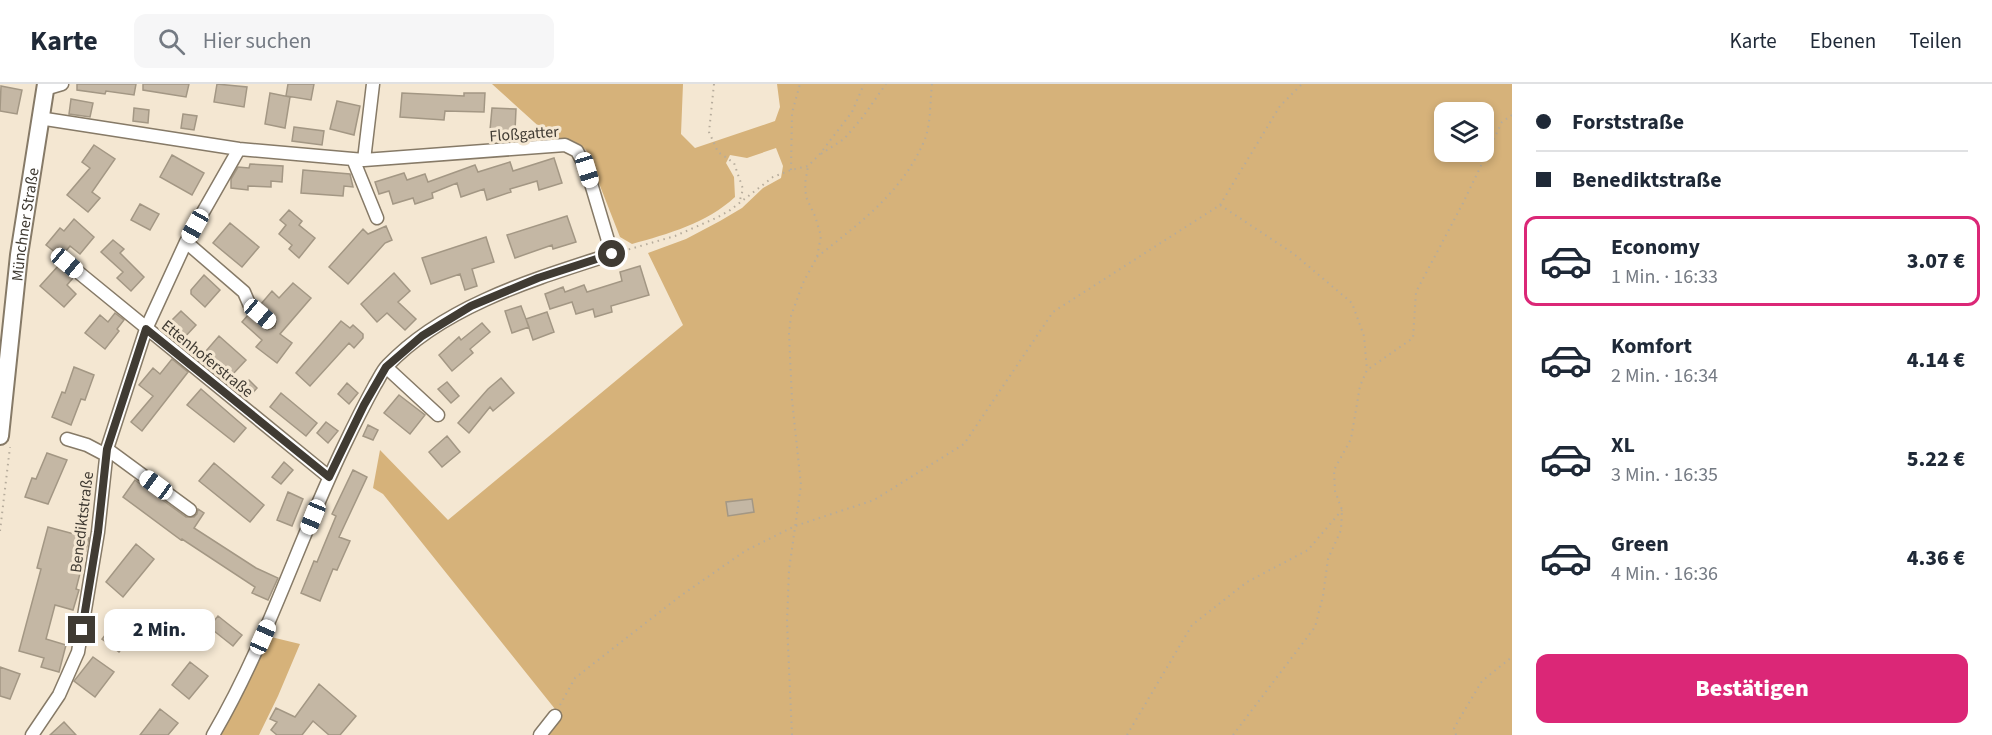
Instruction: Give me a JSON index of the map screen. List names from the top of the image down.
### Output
{
  "streets": {
    "main road": ["Münchner Straße"],
    "street": ["Floßgatter", "Ettenhoferstraße", "Benediktstraße"]
  },
  "crossings": [
    ["Floßgatter", "Münchner Straße"],
    ["Floßgatter", "Benediktstraße"],
    ["Ettenhoferstraße", "Benediktstraße"]
  ],
  "page": {
    "header": "Karte",
    "search": "Hier suchen",
    "nav": ["Karte", "Ebenen", "Teilen"],
    "banner": ["Forststraße", "Benediktstraße"],
    "list": [
      {
        "name": "Economy",
        "note": "1 Min. · 16:33",
        "value": "3.07 €"
      },
      {
        "name": "Komfort",
        "note": "2 Min. · 16:34",
        "value": "4.14 €"
      },
      {
        "name": "XL",
        "note": "3 Min. · 16:35",
        "value": "5.22 €"
      },
      {
        "name": "Green",
        "note": "4 Min. · 16:36",
        "value": "4.36 €"
      }
    ],
    "bubble": "2 Min.",
    "buttons": "Bestätigen"
  }
}
